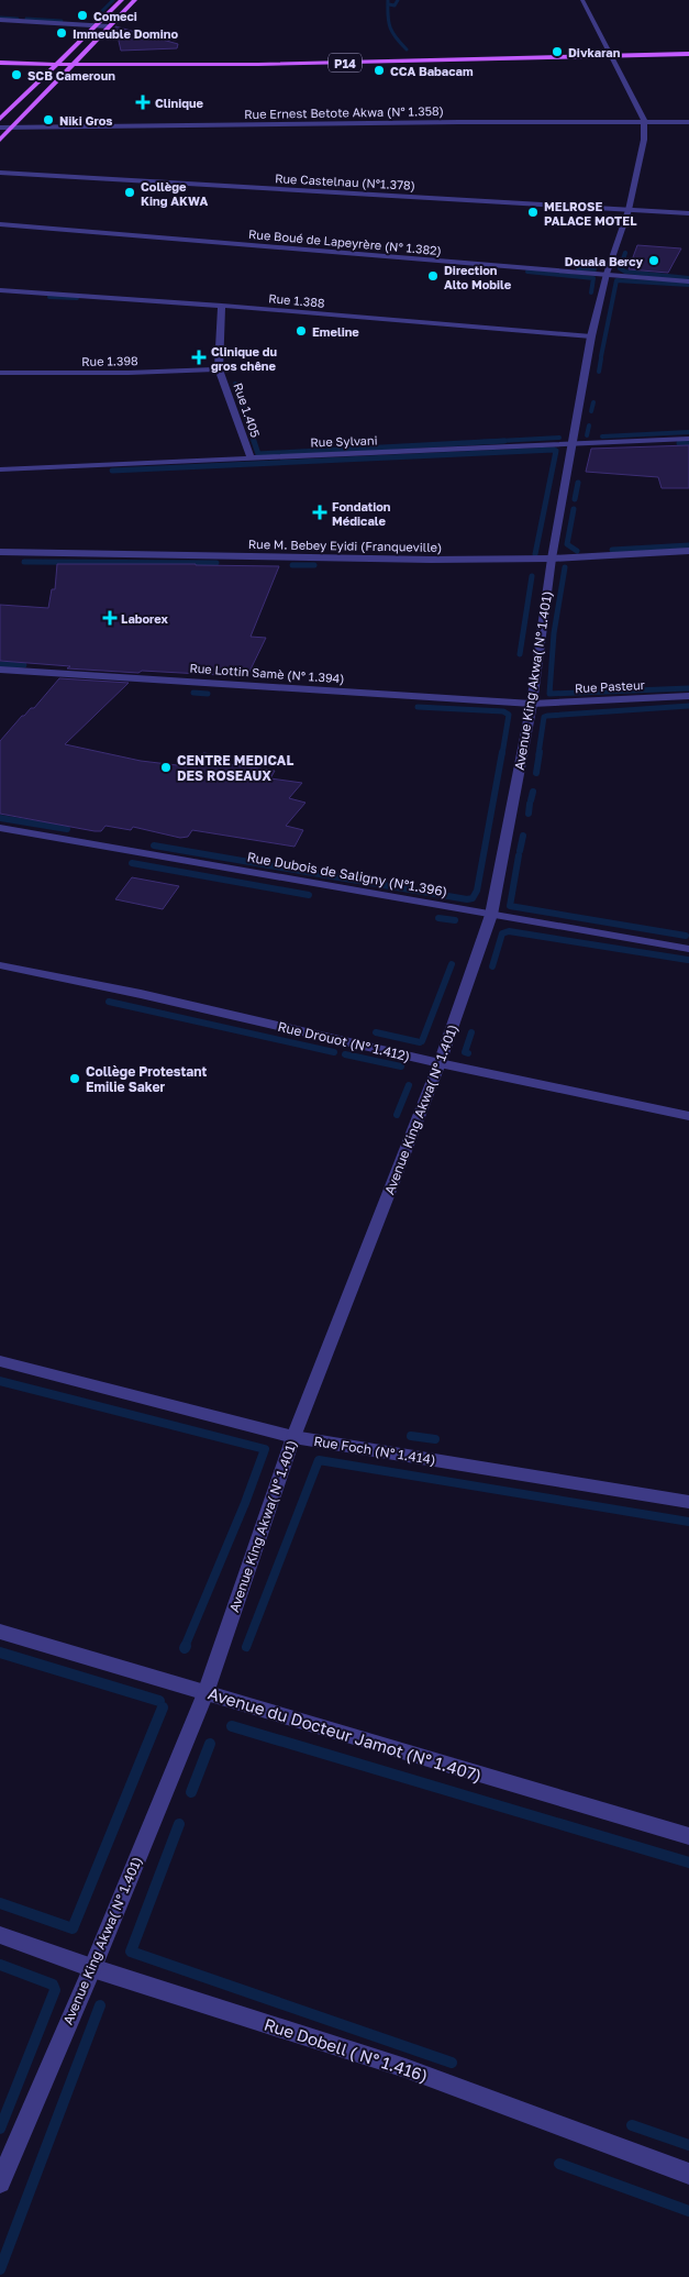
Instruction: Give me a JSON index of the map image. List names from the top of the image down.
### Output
{
  "streets": {
    "main road": ["P14"],
    "street": [
      "Rue Ernest Betote Akwa (N° 1.358)",
      "Rue Castelnau (N°1.378)",
      "Rue Boué de Lapeyrère (N° 1.382)",
      "Rue 1.388",
      "Rue 1.398",
      "Rue 1.405",
      "Rue Sylvani",
      "Rue M. Bebey Eyidi (Franqueville)",
      "Rue Lottin Samè (N° 1.394)",
      "Avenue King Akwa( N° 1.401)",
      "Rue Pasteur",
      "Rue Dubois de Saligny (N°1.396)",
      "Rue Drouot (N° 1.412)",
      "Rue Foch (N° 1.414)",
      "Avenue du Docteur Jamot (N° 1.407)",
      "Rue Dobell ( N° 1.416)"
    ]
  },
  "crossings": [
    ["P14", "Avenue King Akwa( N° 1.401)"],
    ["Rue Ernest Betote Akwa (N° 1.358)", "Avenue King Akwa( N° 1.401)"],
    ["Rue Castelnau (N°1.378)", "Avenue King Akwa( N° 1.401)"],
    ["Rue Boué de Lapeyrère (N° 1.382)", "Avenue King Akwa( N° 1.401)"],
    ["Rue 1.388", "Rue 1.405"],
    ["Rue 1.388", "Avenue King Akwa( N° 1.401)"],
    ["Rue 1.398", "Rue 1.405"],
    ["Rue 1.405", "Rue Sylvani"],
    ["Rue Sylvani", "Avenue King Akwa( N° 1.401)"],
    ["Rue M. Bebey Eyidi (Franqueville)", "Avenue King Akwa( N° 1.401)"],
    ["Rue Lottin Samè (N° 1.394)", "Avenue King Akwa( N° 1.401)"],
    ["Rue Lottin Samè (N° 1.394)", "Rue Pasteur"],
    ["Avenue King Akwa( N° 1.401)", "Rue Pasteur"],
    ["Avenue King Akwa( N° 1.401)", "Rue Dubois de Saligny (N°1.396)"],
    ["Avenue King Akwa( N° 1.401)", "Rue Drouot (N° 1.412)"],
    ["Avenue King Akwa( N° 1.401)", "Rue Foch (N° 1.414)"],
    ["Avenue King Akwa( N° 1.401)", "Avenue du Docteur Jamot (N° 1.407)"],
    ["Avenue King Akwa( N° 1.401)", "Rue Dobell ( N° 1.416)"]
  ],
  "places": {
    "other": [
      "Comeci",
      "Immeuble Domino",
      "Divkaran",
      "CCA Babacam",
      "SCB Cameroun",
      "Niki Gros",
      "Collège King AKWA",
      "MELROSE PALACE MOTEL",
      "Douala Bercy",
      "Direction Alto Mobile",
      "Emeline",
      "CENTRE MEDICAL DES ROSEAUX",
      "Collège Protestant Emilie Saker"
    ],
    "health": [
      "Clinique",
      "Clinique du gros chêne",
      "Fondation Médicale",
      "Laborex"
    ]
  }
}
